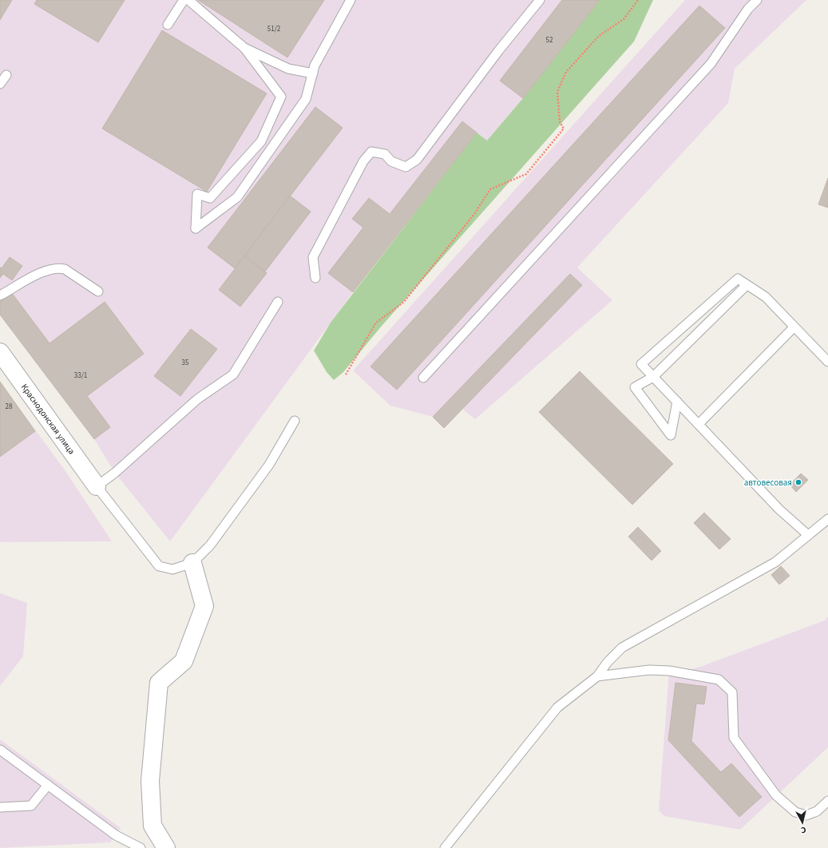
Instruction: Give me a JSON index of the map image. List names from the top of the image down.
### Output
{
  "streets": {
    "street": ["Краснодонская улица"]
  },
  "places": ["автовесовая"],
  "house_numbers": [
    "51/2",
    "52",
    "35",
    "33/1",
    "28"
  ],
  "north": "bottom"
}
